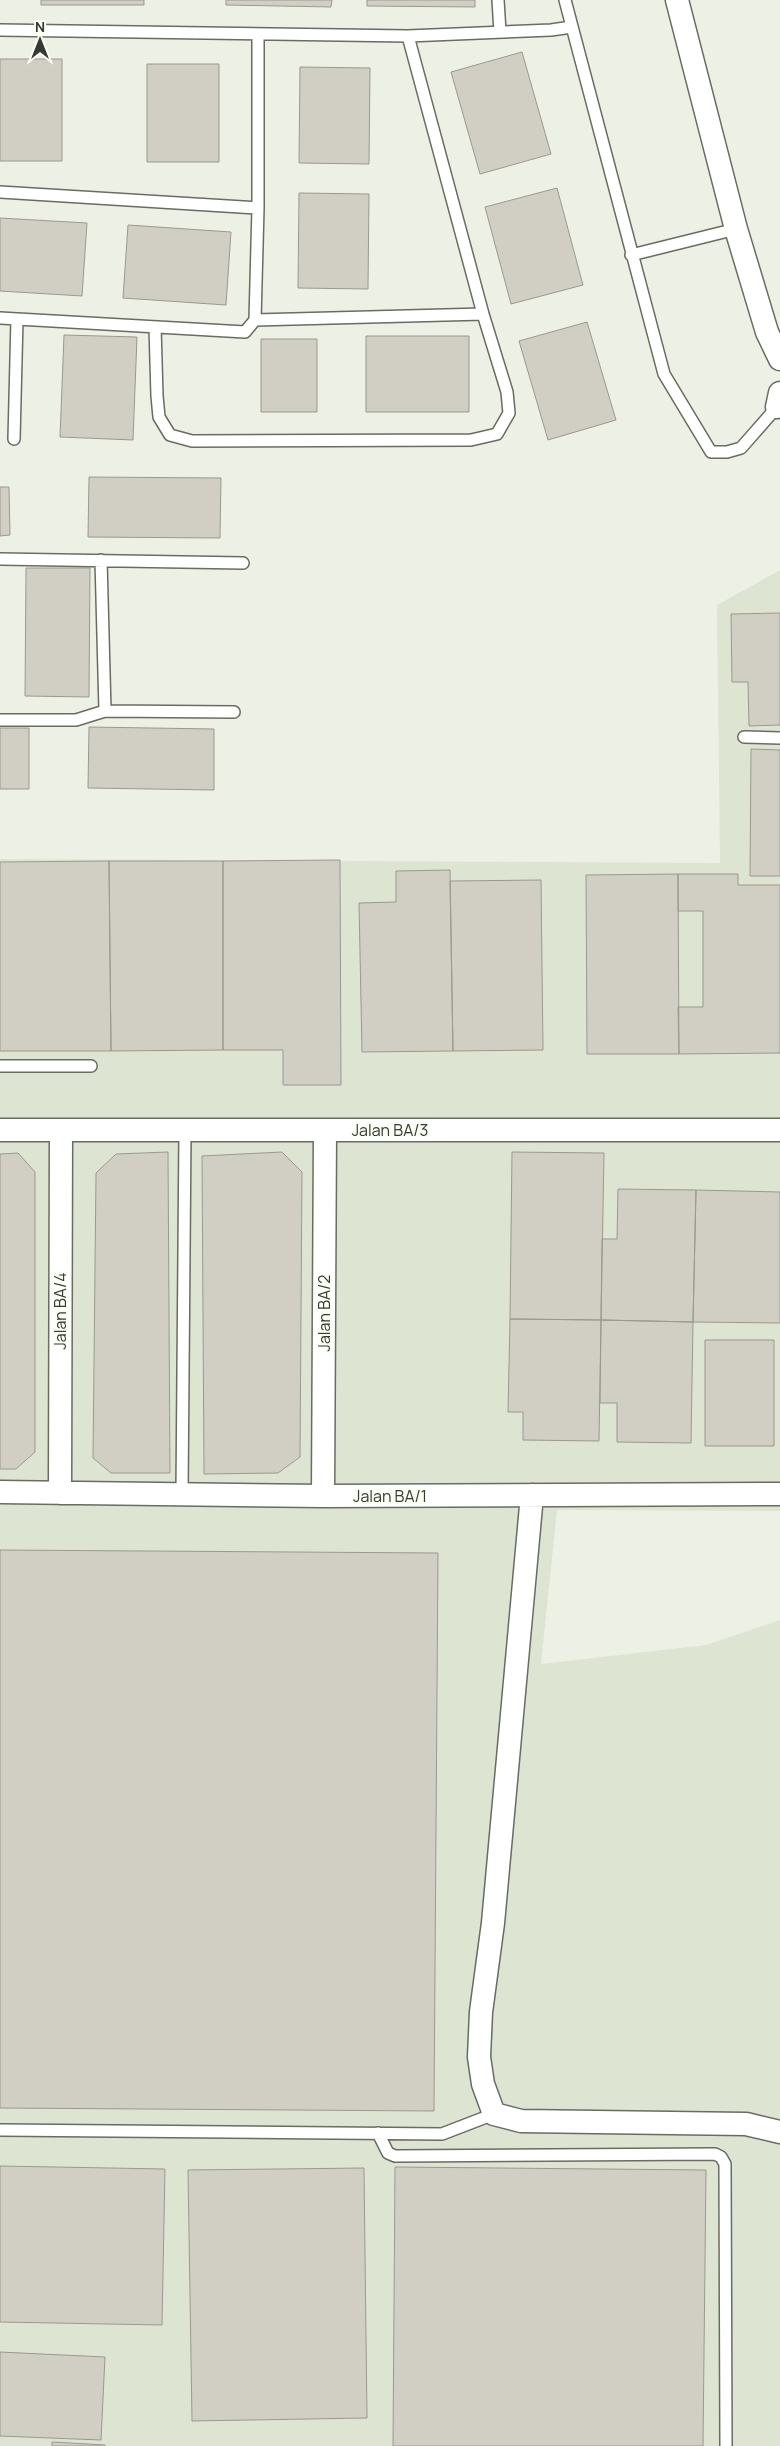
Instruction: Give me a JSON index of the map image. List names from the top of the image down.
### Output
{
  "streets": {
    "street": [
      "Jalan BA/3",
      "Jalan BA/4",
      "Jalan BA/2",
      "Jalan BA/1"
    ]
  },
  "crossings": [
    ["Jalan BA/3", "Jalan BA/4"],
    ["Jalan BA/3", "Jalan BA/2"],
    ["Jalan BA/4", "Jalan BA/1"],
    ["Jalan BA/2", "Jalan BA/1"]
  ],
  "north": "top"
}
